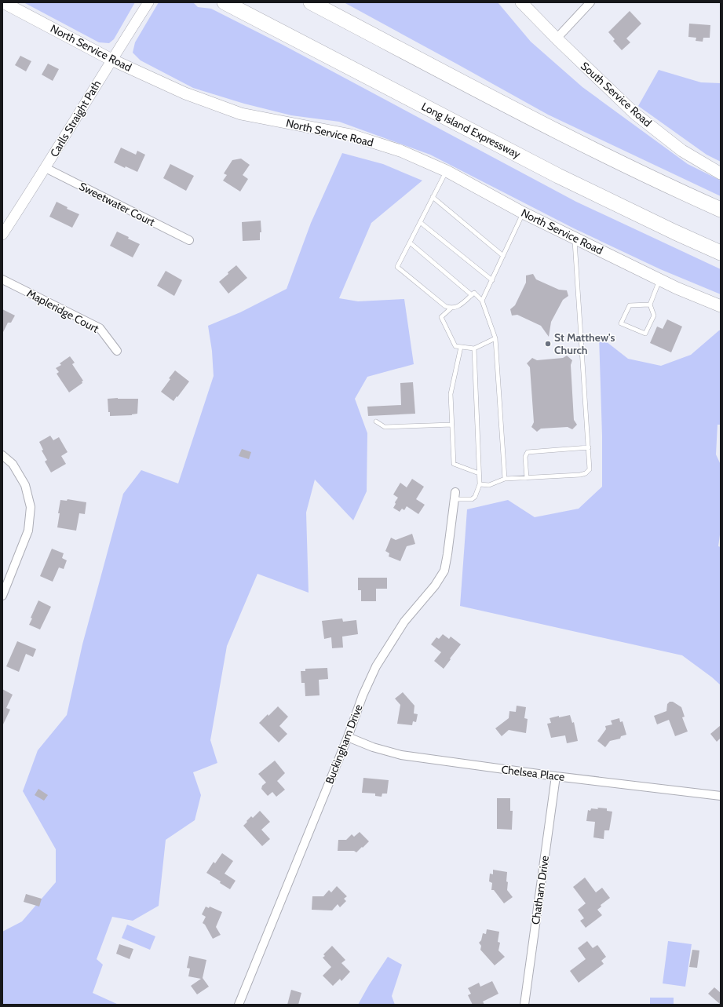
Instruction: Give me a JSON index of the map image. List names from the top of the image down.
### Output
{
  "streets": {
    "highway": ["Long Island Expressway"],
    "main road": ["North Service Road", "South Service Road"],
    "street": [
      "Carlls Straight Path",
      "Sweetwater Court",
      "Mapleridge Court",
      "Buckingham Drive",
      "Chelsea Place",
      "Chatham Drive"
    ]
  },
  "crossings": [
    ["North Service Road", "Carlls Straight Path"],
    ["Carlls Straight Path", "Sweetwater Court"],
    ["Buckingham Drive", "Chelsea Place"],
    ["Chelsea Place", "Chatham Drive"]
  ],
  "places": ["St Matthew's Church"]
}
